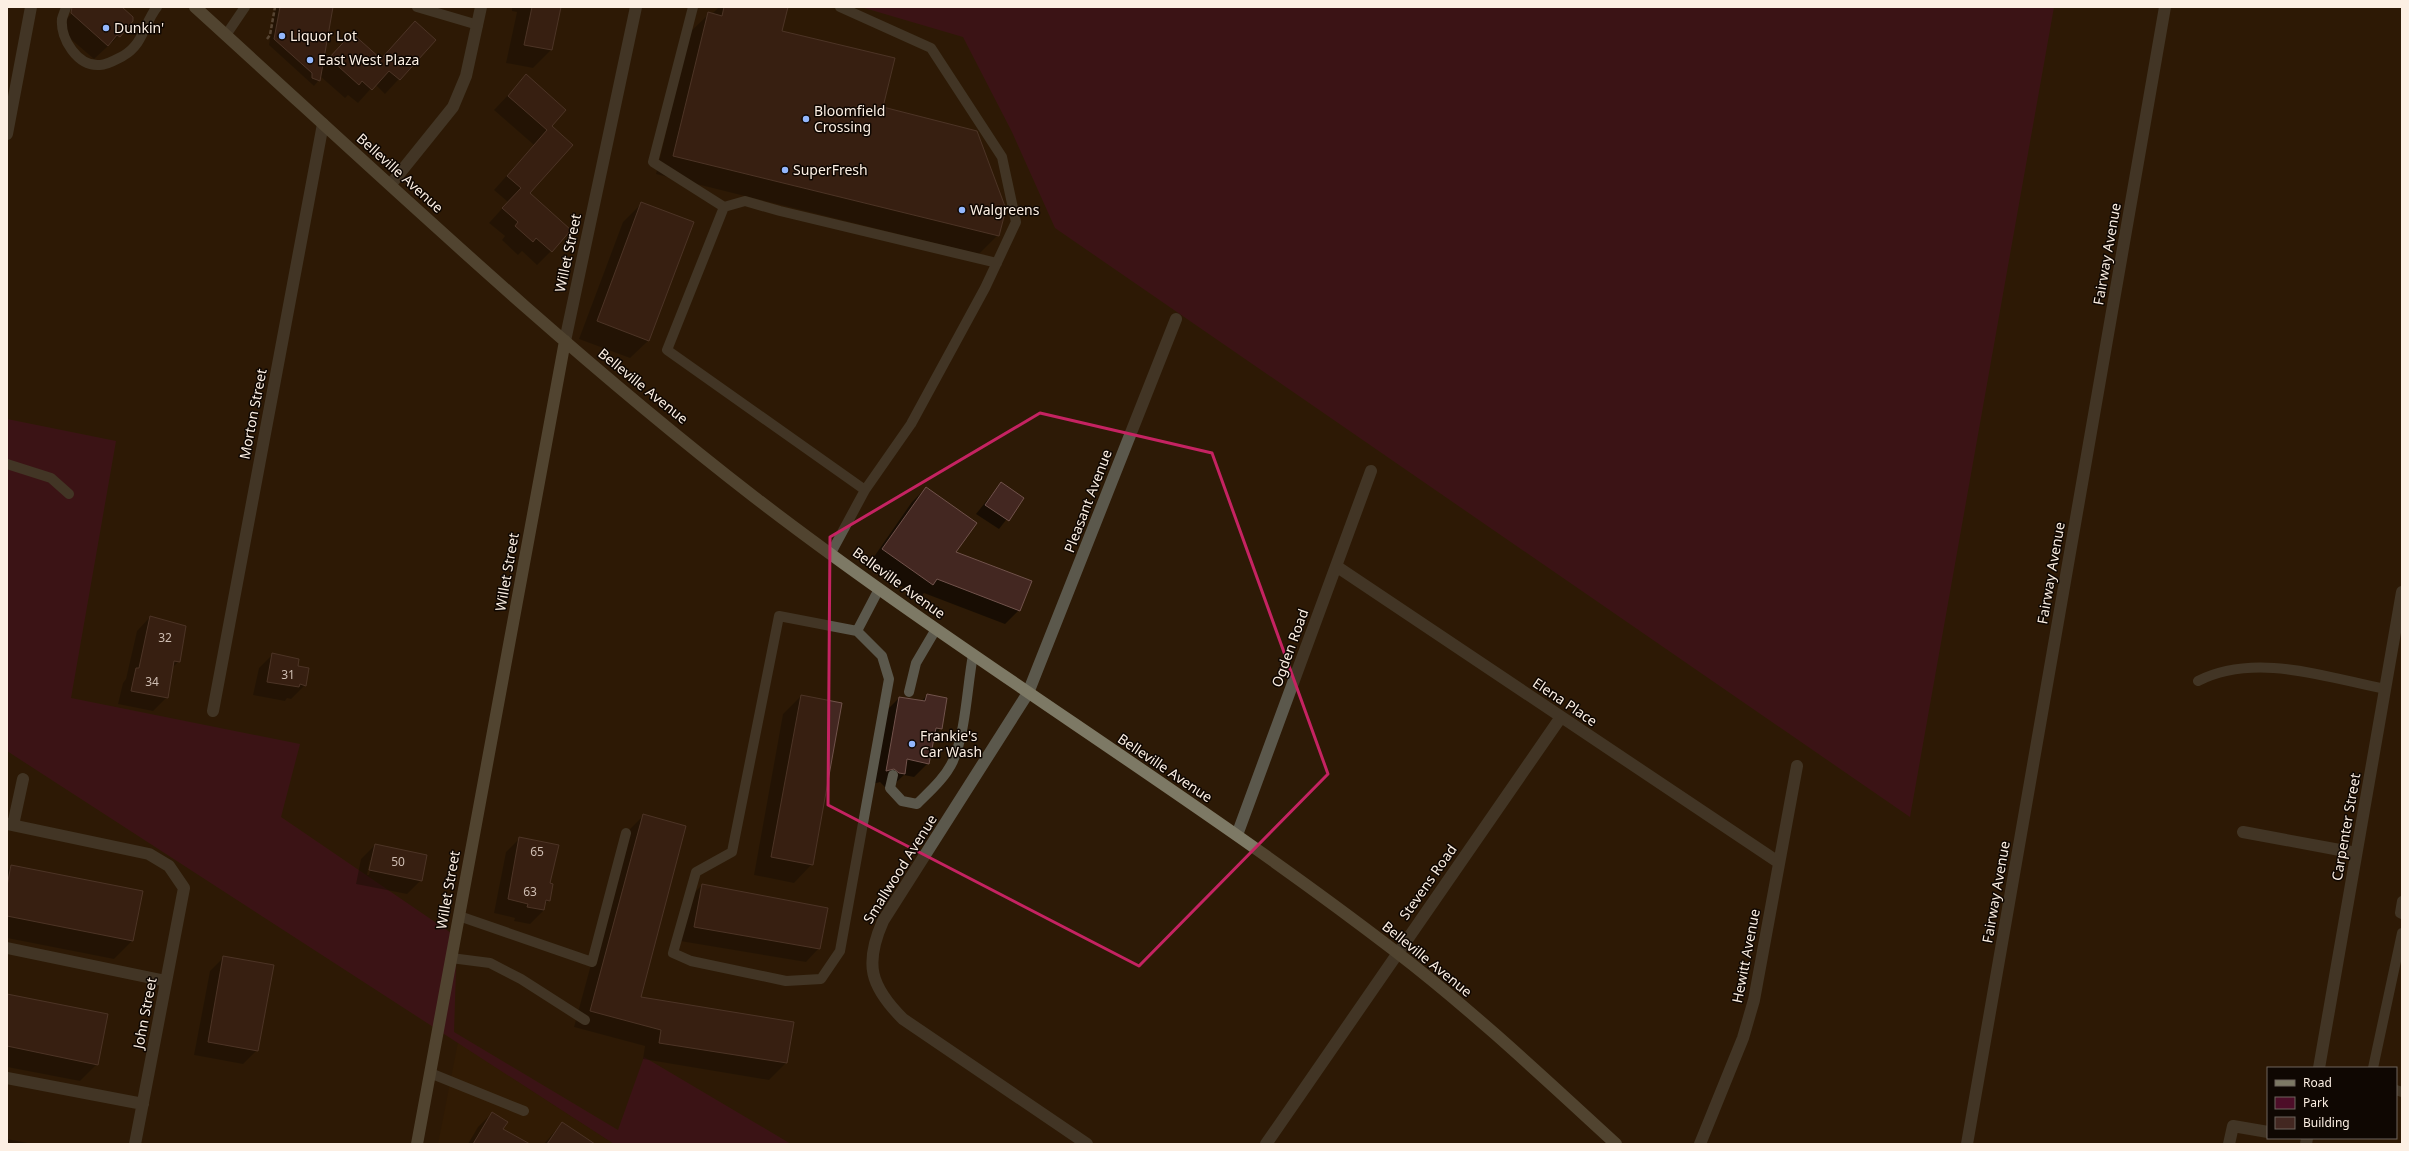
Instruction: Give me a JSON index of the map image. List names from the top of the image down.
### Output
{
  "streets": {
    "main road": ["Belleville Avenue", "Willet Street"],
    "street": [
      "Fairway Avenue",
      "Morton Street",
      "Pleasant Avenue",
      "Ogden Road",
      "Elena Place",
      "Carpenter Street",
      "Smallwood Avenue",
      "Stevens Road",
      "Hewitt Avenue",
      "John Street"
    ]
  },
  "crossings": [
    ["Belleville Avenue", "Willet Street"],
    ["Belleville Avenue", "Morton Street"],
    ["Belleville Avenue", "Pleasant Avenue"],
    ["Belleville Avenue", "Ogden Road"],
    ["Belleville Avenue", "Smallwood Avenue"],
    ["Belleville Avenue", "Stevens Road"],
    ["Pleasant Avenue", "Smallwood Avenue"],
    ["Ogden Road", "Elena Place"],
    ["Elena Place", "Stevens Road"],
    ["Elena Place", "Hewitt Avenue"]
  ],
  "places": [
    "Dunkin'",
    "Liquor Lot",
    "East West Plaza",
    "Bloomfield Crossing",
    "SuperFresh",
    "Walgreens",
    "Frankie's Car Wash"
  ],
  "house_numbers": [
    "32",
    "31",
    "34",
    "65",
    "50",
    "63"
  ],
  "legend": ["Road", "Park", "Building"]
}
